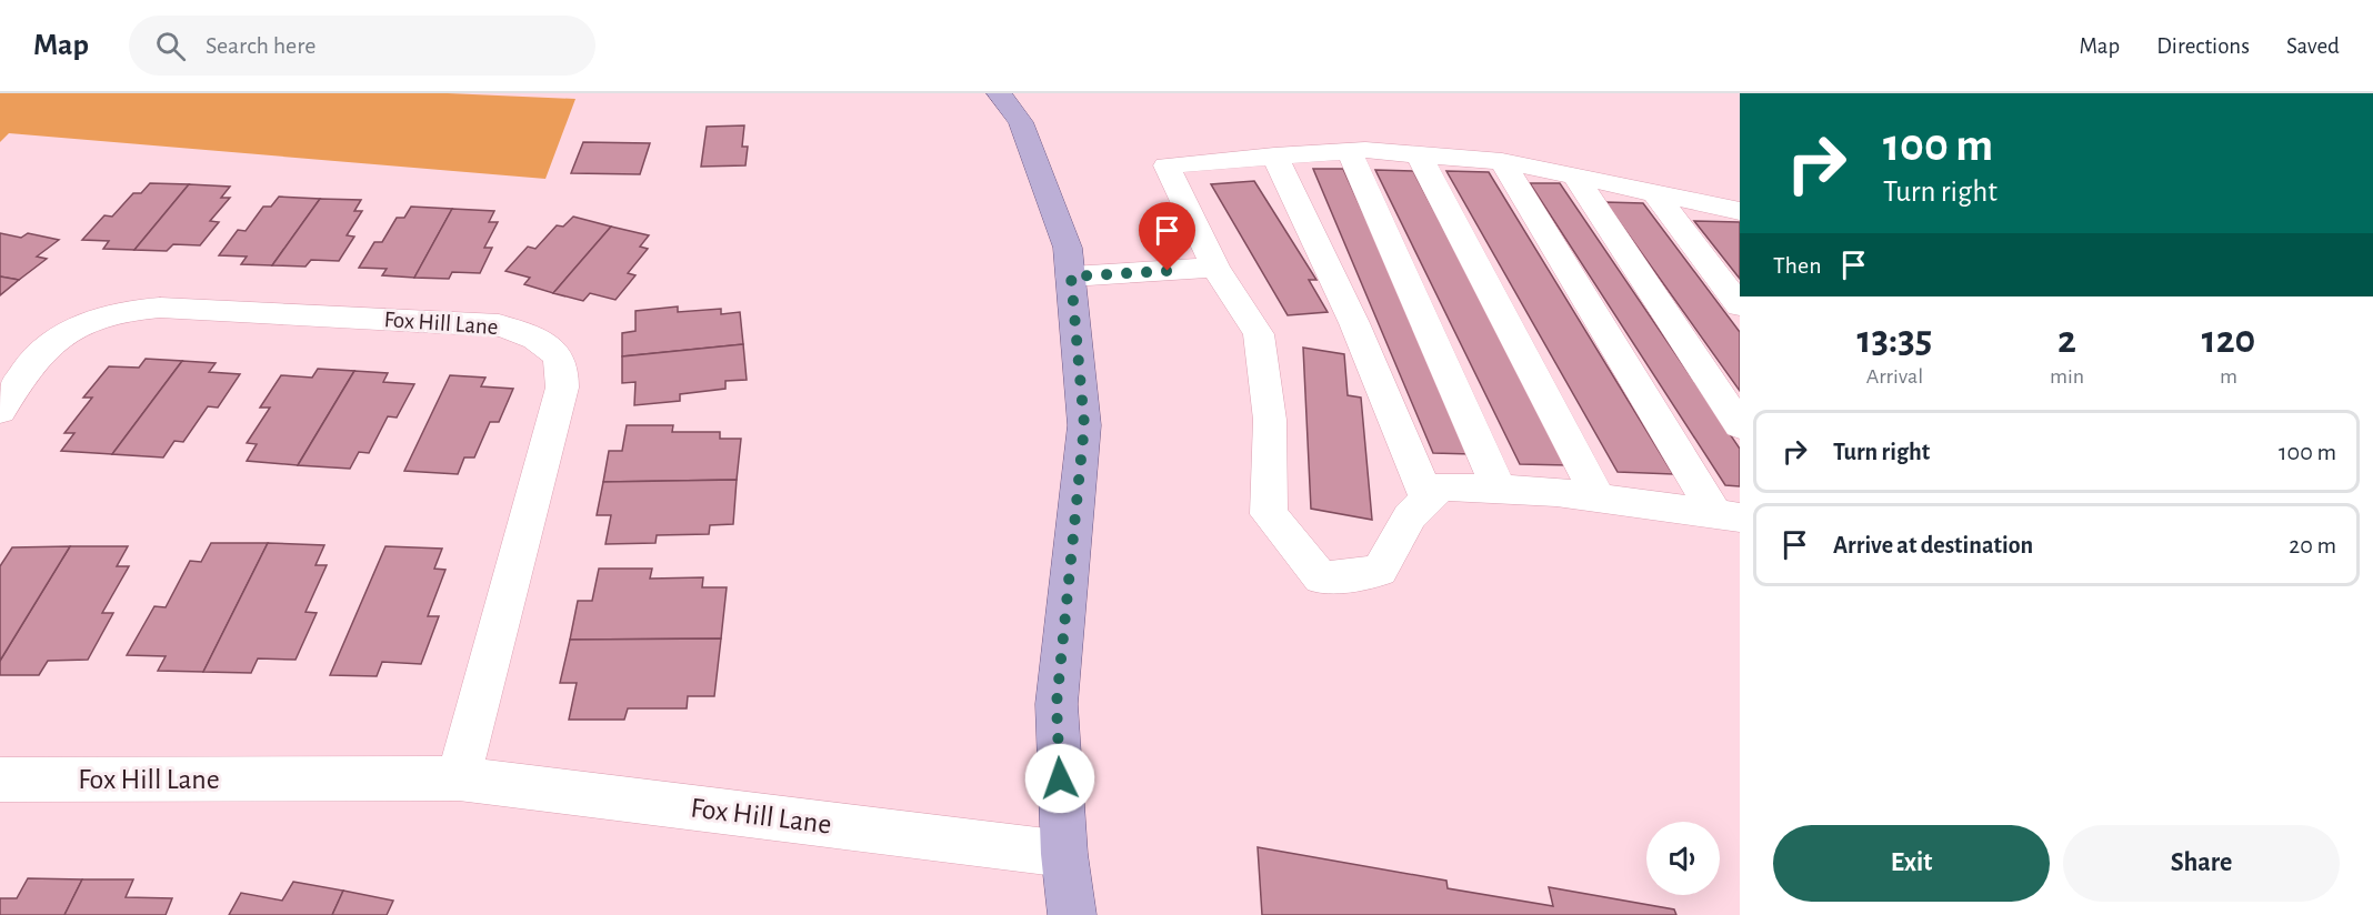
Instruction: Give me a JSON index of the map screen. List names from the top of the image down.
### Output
{
  "streets": {
    "street": ["Fox Hill Lane"]
  },
  "page": {
    "header": "Map",
    "search": "Search here",
    "nav": ["Map", "Directions", "Saved"],
    "turn": ["100 m", "Turn right"],
    "then": "Then",
    "eta": [
      "13:35",
      "Arrival",
      "2",
      "min",
      "120",
      "m"
    ],
    "list": [
      {
        "name": "Turn right",
        "value": "100 m"
      },
      {
        "name": "Arrive at destination",
        "value": "20 m"
      }
    ],
    "buttons": ["Exit", "Share"]
  }
}
